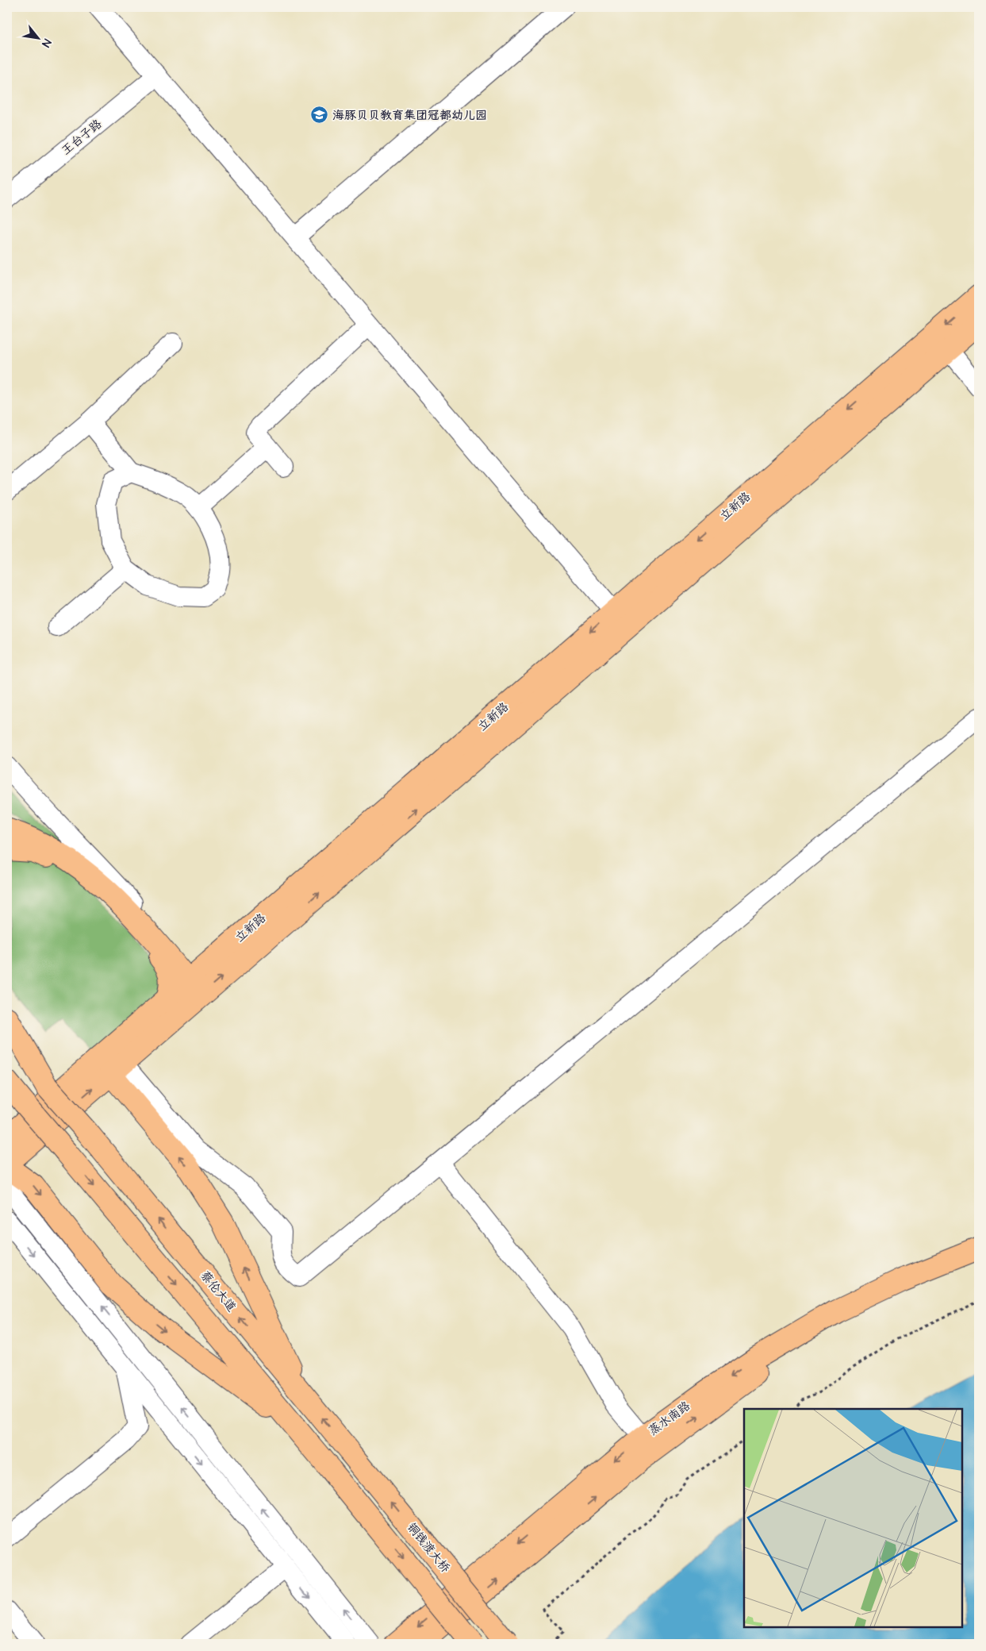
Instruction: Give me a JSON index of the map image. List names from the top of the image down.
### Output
{
  "streets": {
    "main road": [
      "立新路",
      "蔡伦大道",
      "蒸水南路",
      "铜钱渡大桥"
    ],
    "street": ["王台子路"]
  },
  "crossings": [
    ["蔡伦大道", "铜钱渡大桥"]
  ],
  "places": {
    "school or university": ["海豚贝贝教育集团冠都幼儿园"]
  },
  "north": "bottom right"
}
